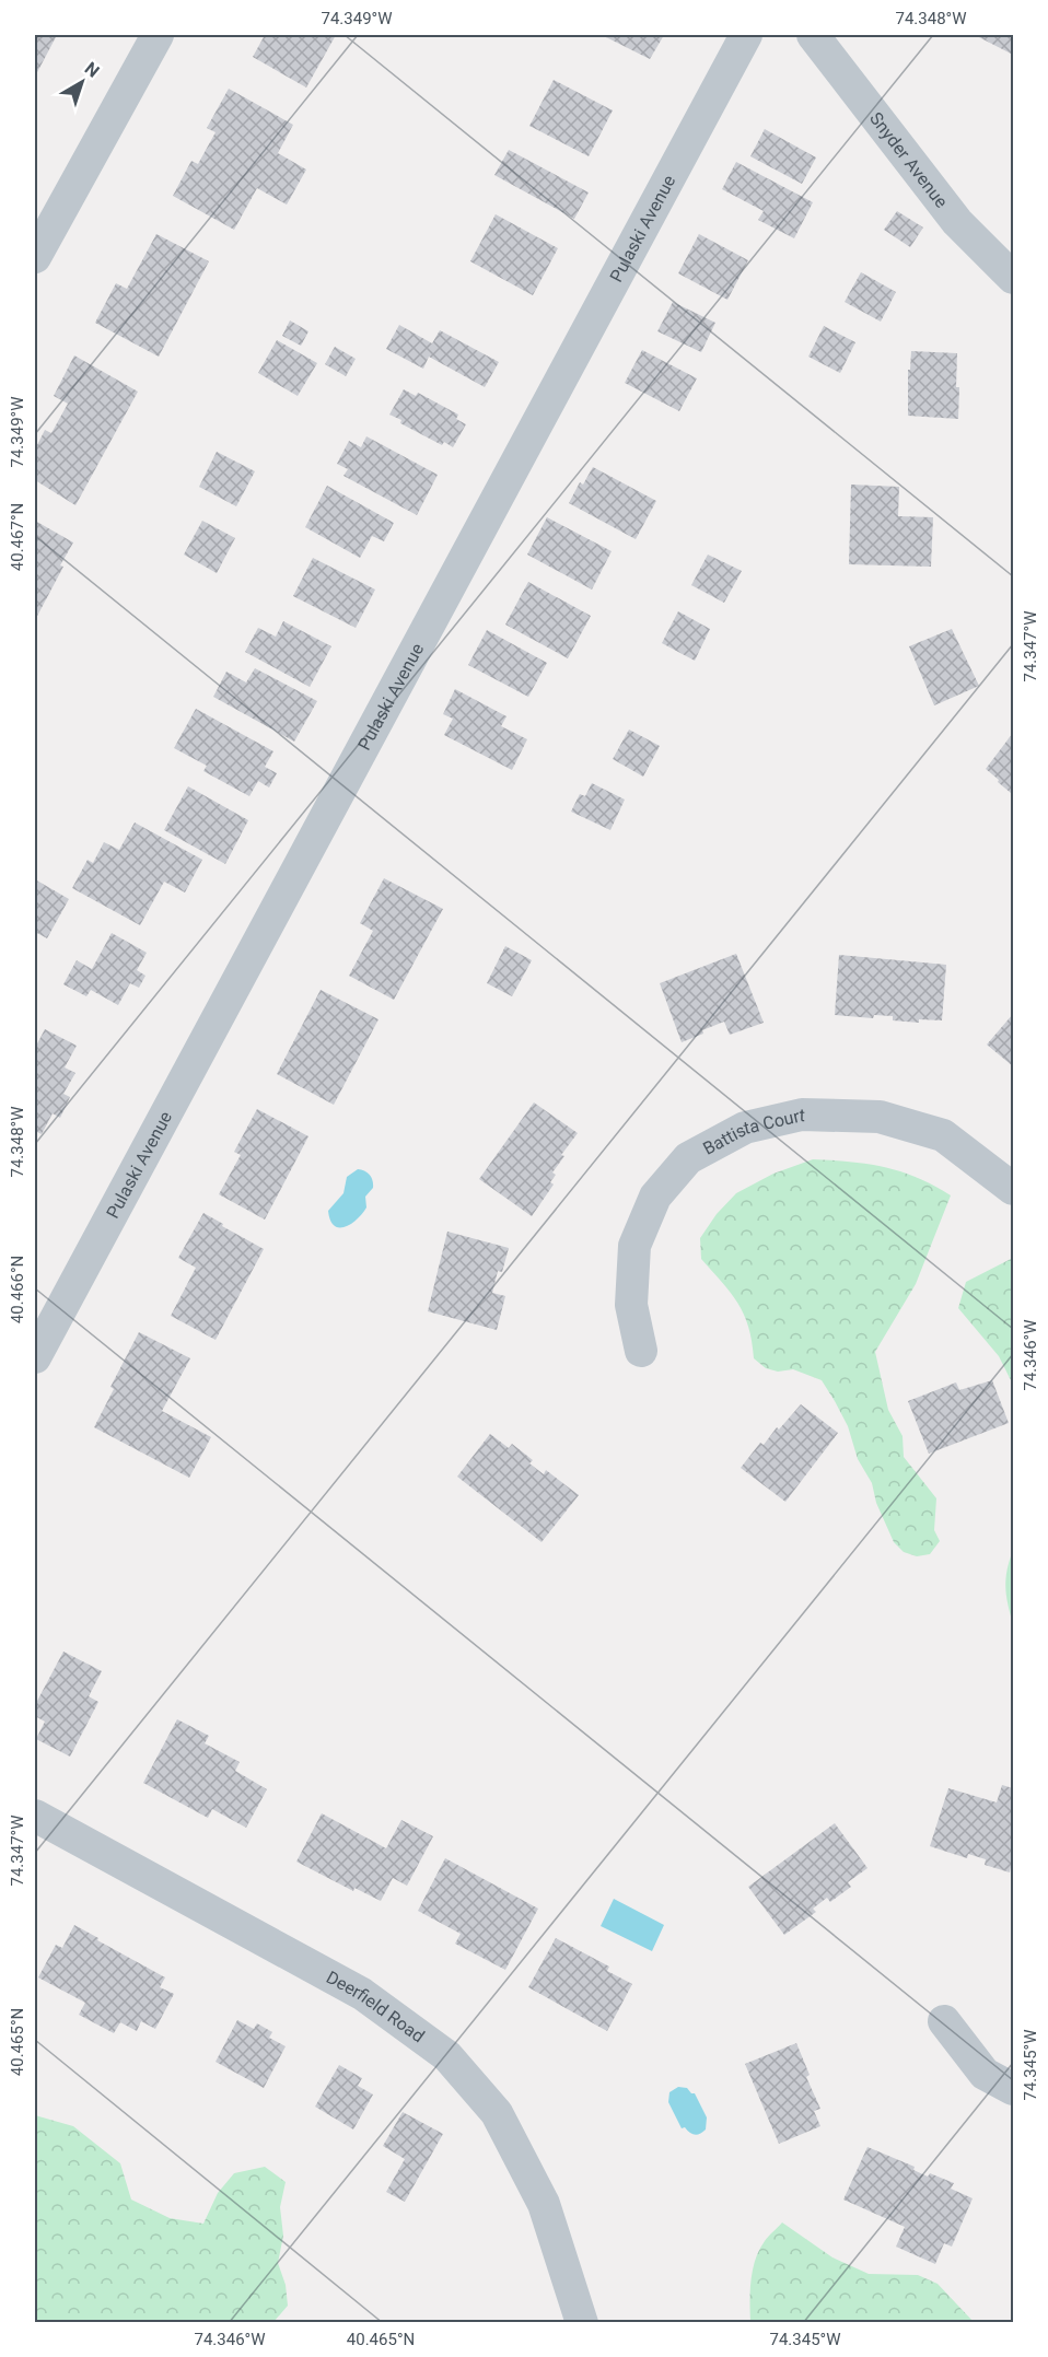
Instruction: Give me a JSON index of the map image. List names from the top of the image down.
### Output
{
  "streets": {
    "street": [
      "Snyder Avenue",
      "Pulaski Avenue",
      "Battista Court",
      "Deerfield Road"
    ]
  },
  "north": "top right",
  "coordinates": [
    "74.349°W",
    "74.348°W",
    "40.467°N",
    "74.347°W",
    "40.466°N",
    "74.346°W",
    "40.465°N",
    "74.345°W"
  ]
}
